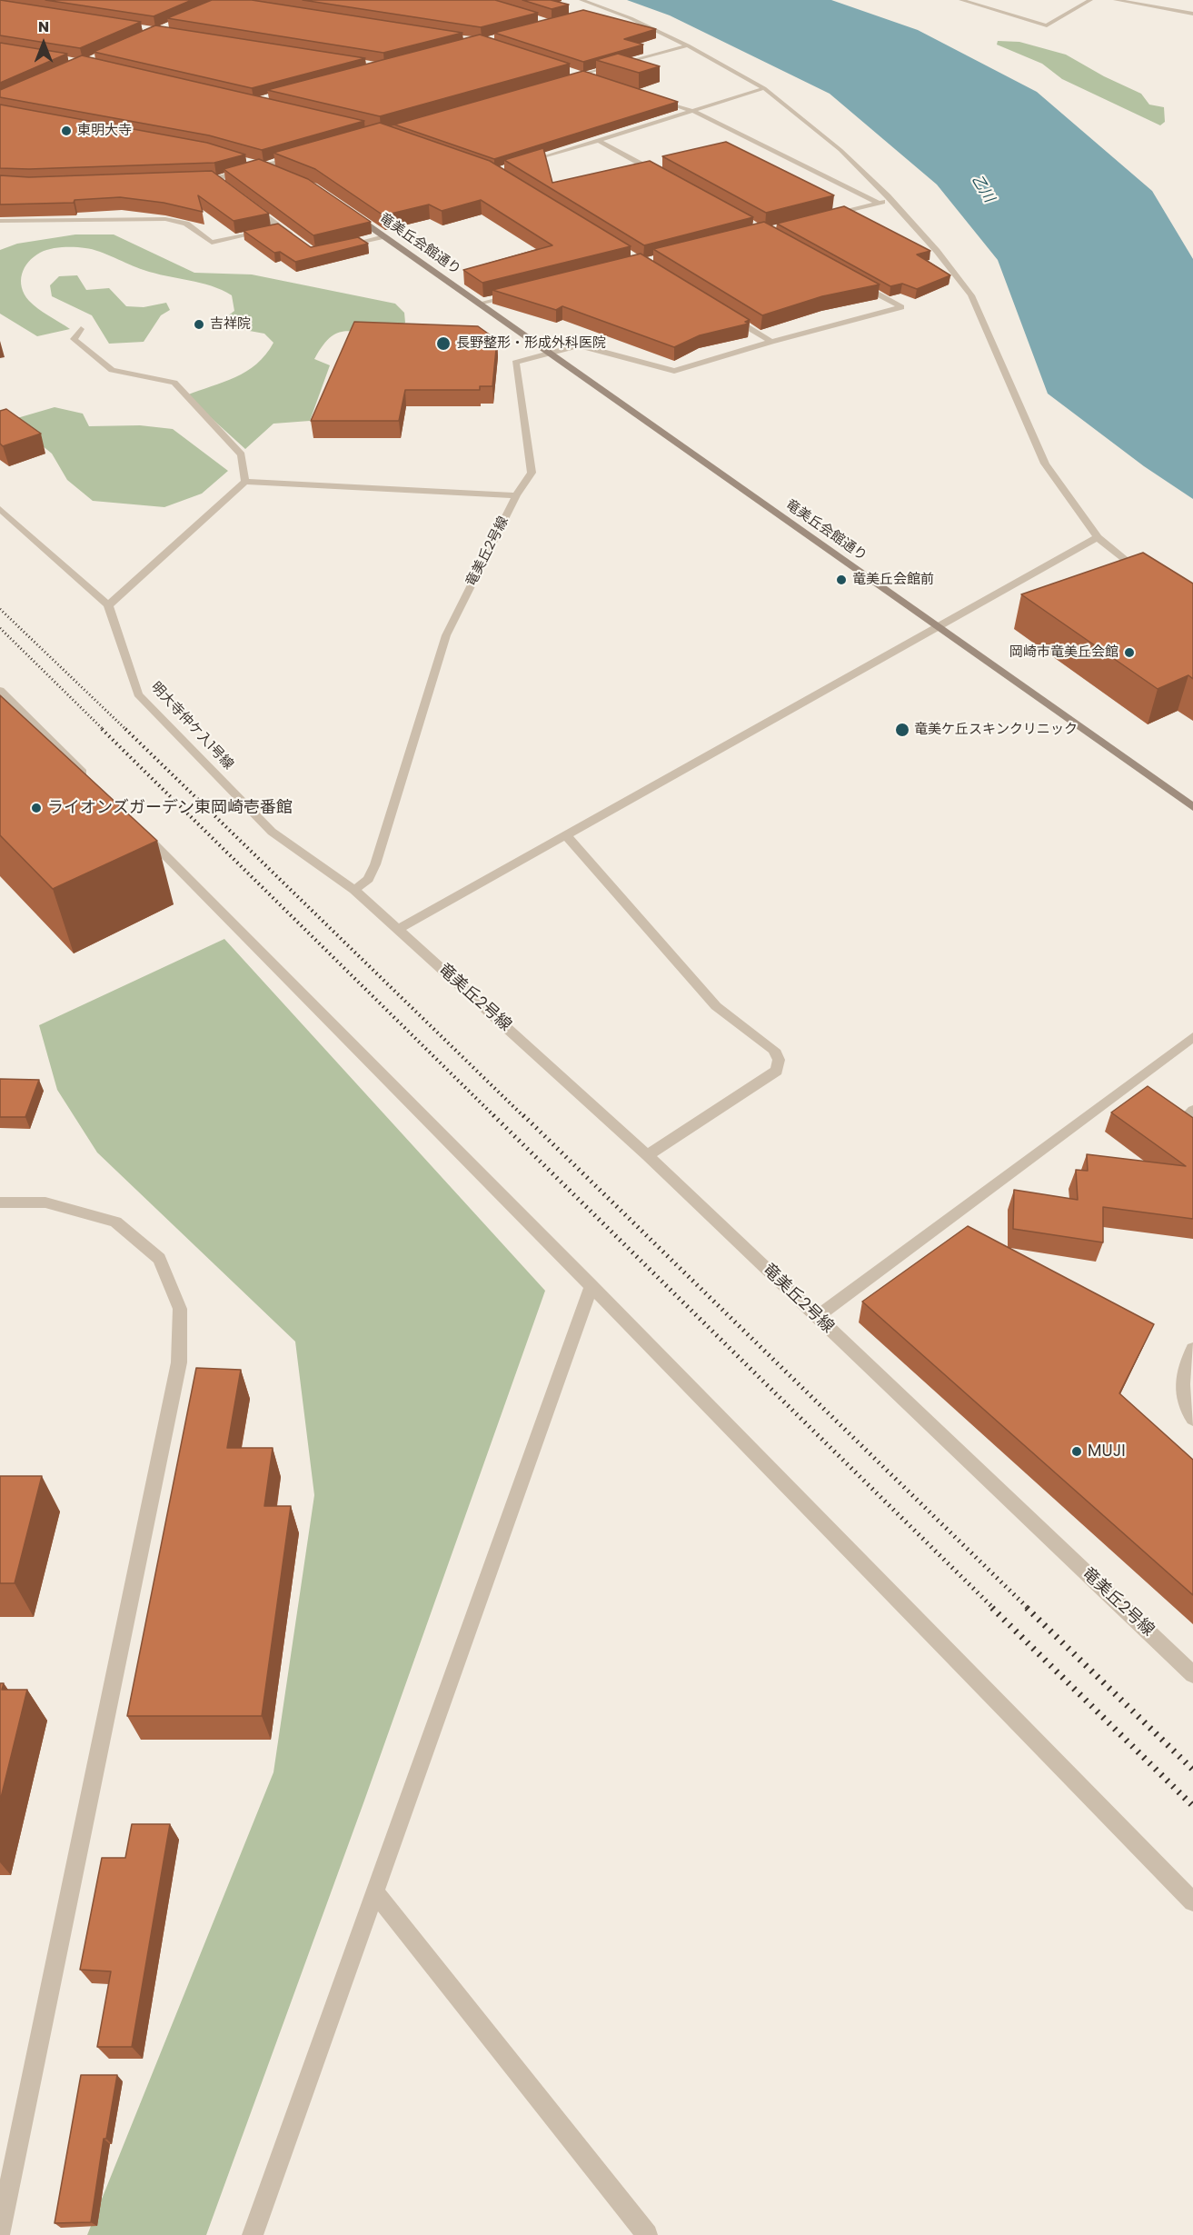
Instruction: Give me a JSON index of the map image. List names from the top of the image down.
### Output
{
  "streets": {
    "street": ["竜美丘会館通り", "竜美丘2号線", "明大寺仲ケ入1号線"]
  },
  "crossings": [
    ["竜美丘会館通り", "竜美丘2号線"],
    ["竜美丘2号線", "明大寺仲ケ入1号線"]
  ],
  "water": ["乙川"],
  "places": [
    "東明大寺",
    "吉祥院",
    "長野整形・形成外科医院",
    "竜美丘会館前",
    "岡崎市竜美丘会館",
    "竜美ケ丘スキンクリニック",
    "ライオンズガーデン東岡崎壱番館",
    "MUJI"
  ],
  "north": "top"
}
